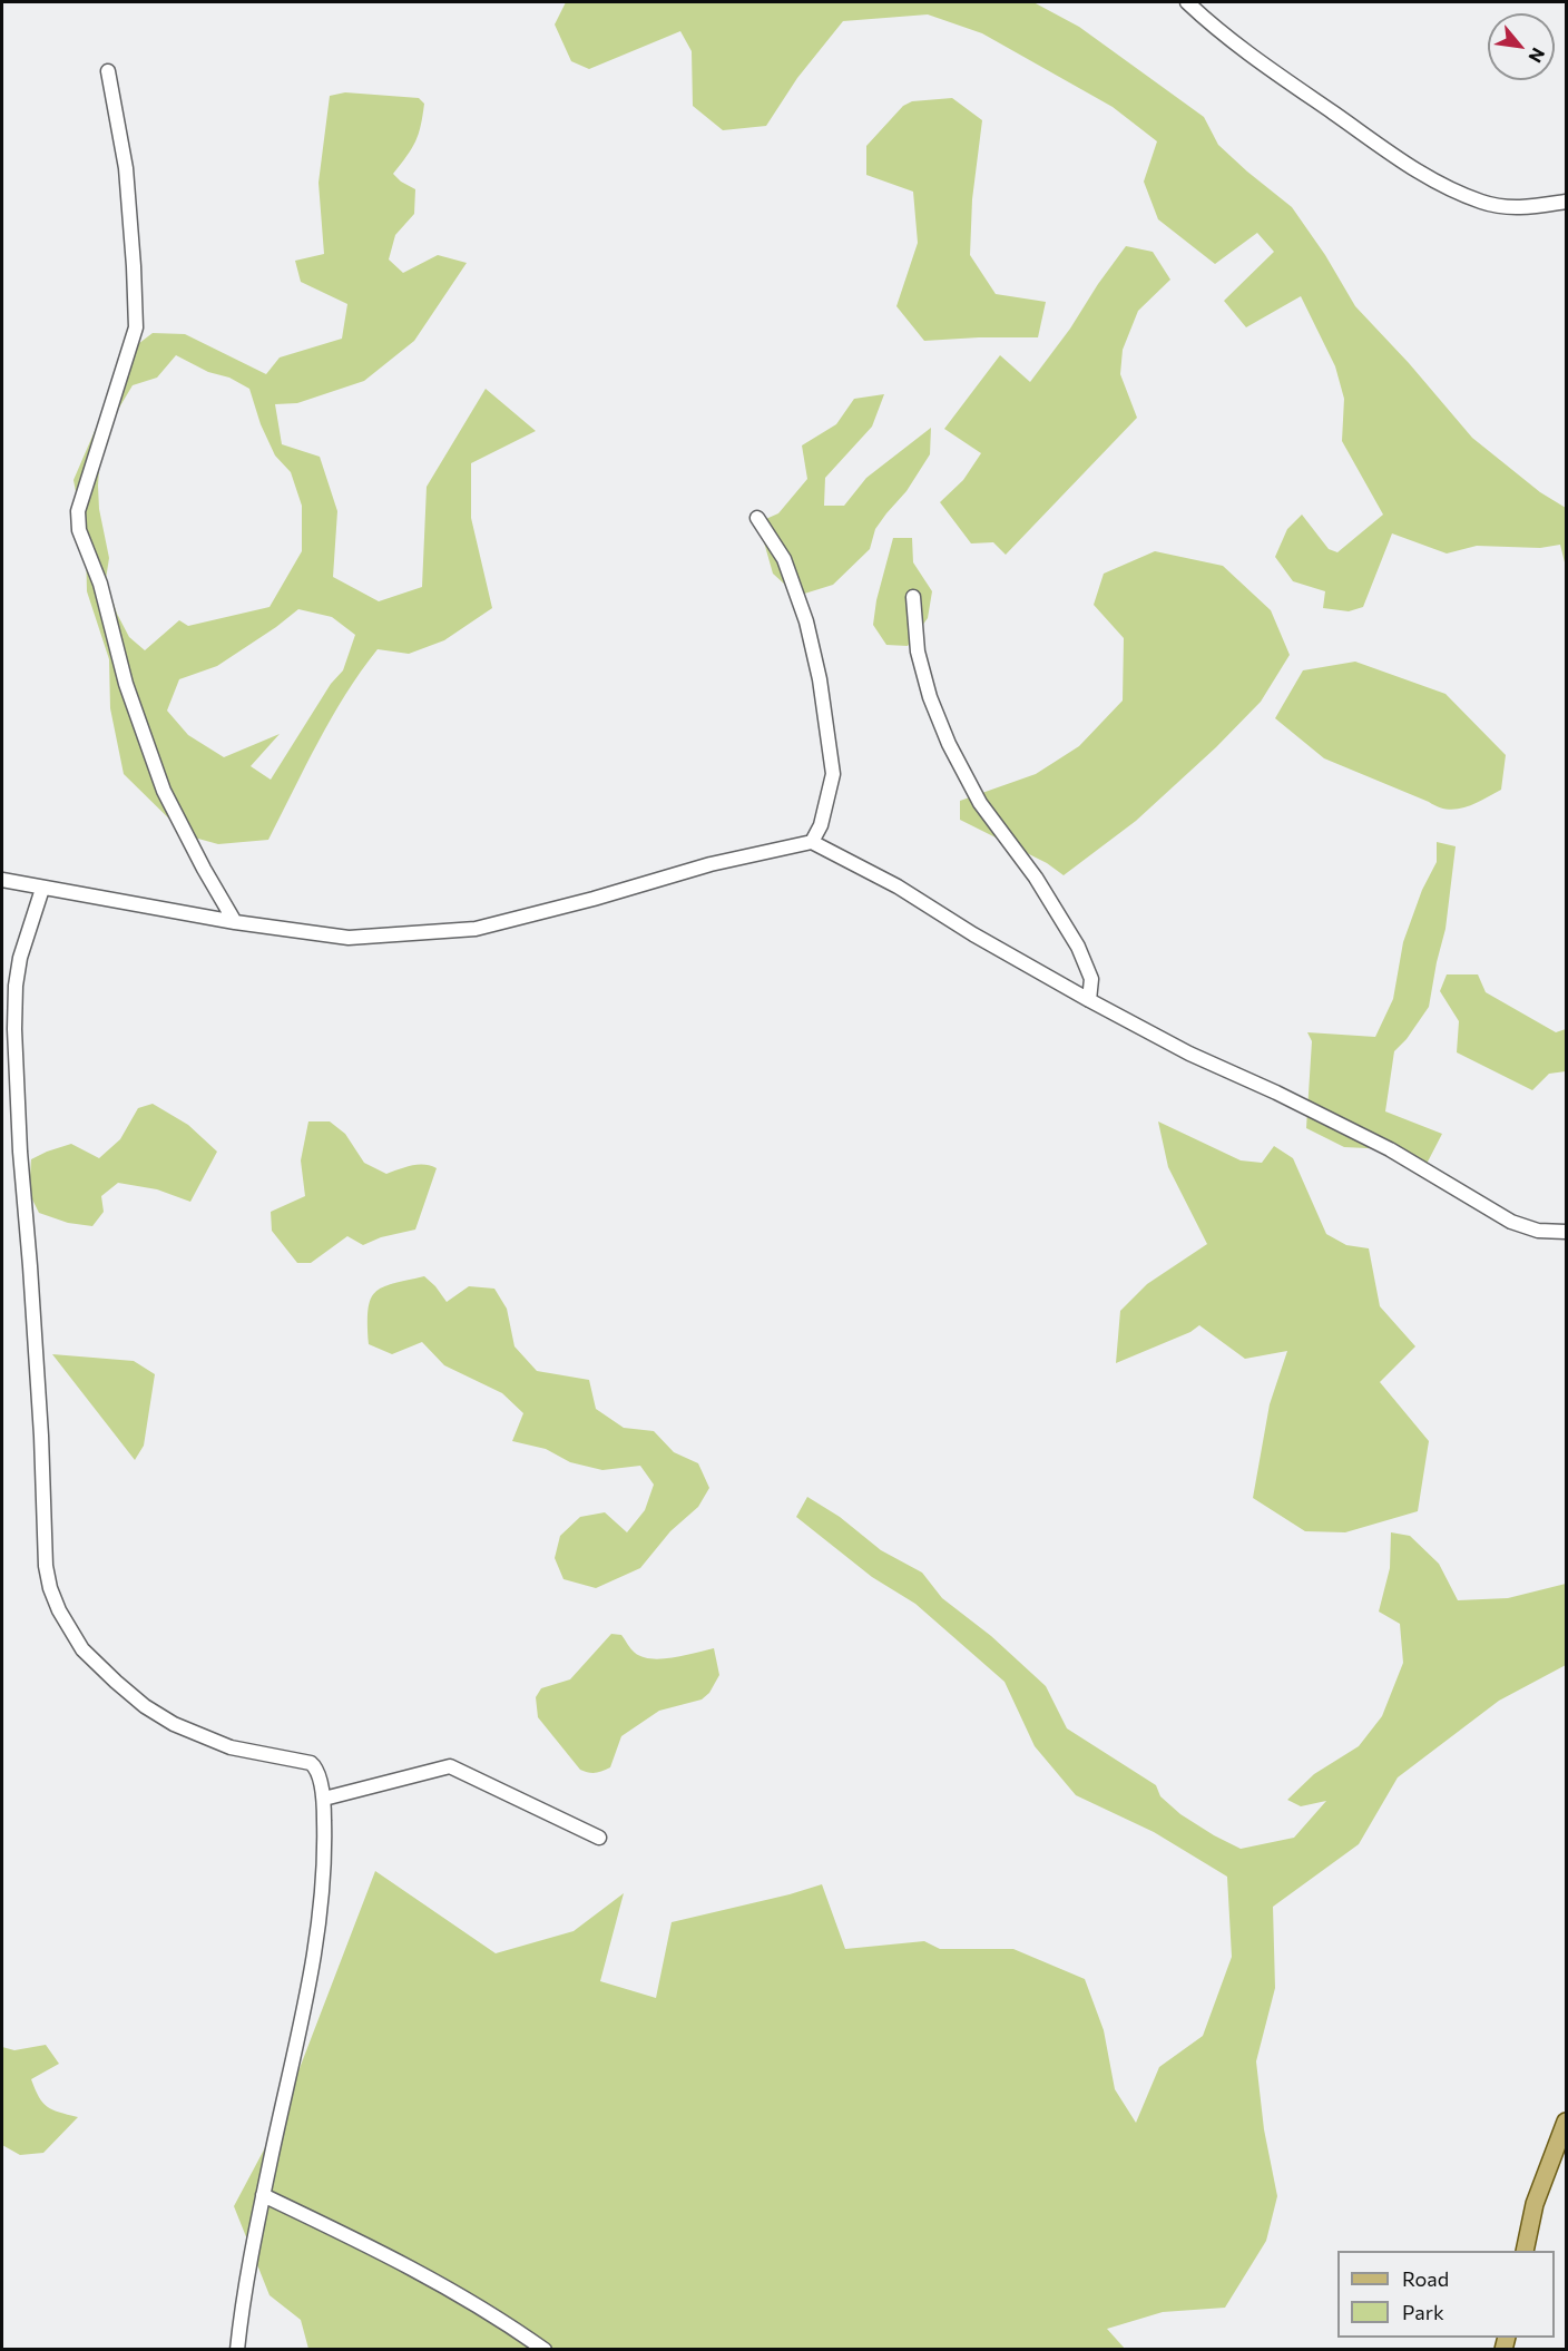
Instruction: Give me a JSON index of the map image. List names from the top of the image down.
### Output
{
  "legend": ["Road", "Park"],
  "north": "bottom right"
}
